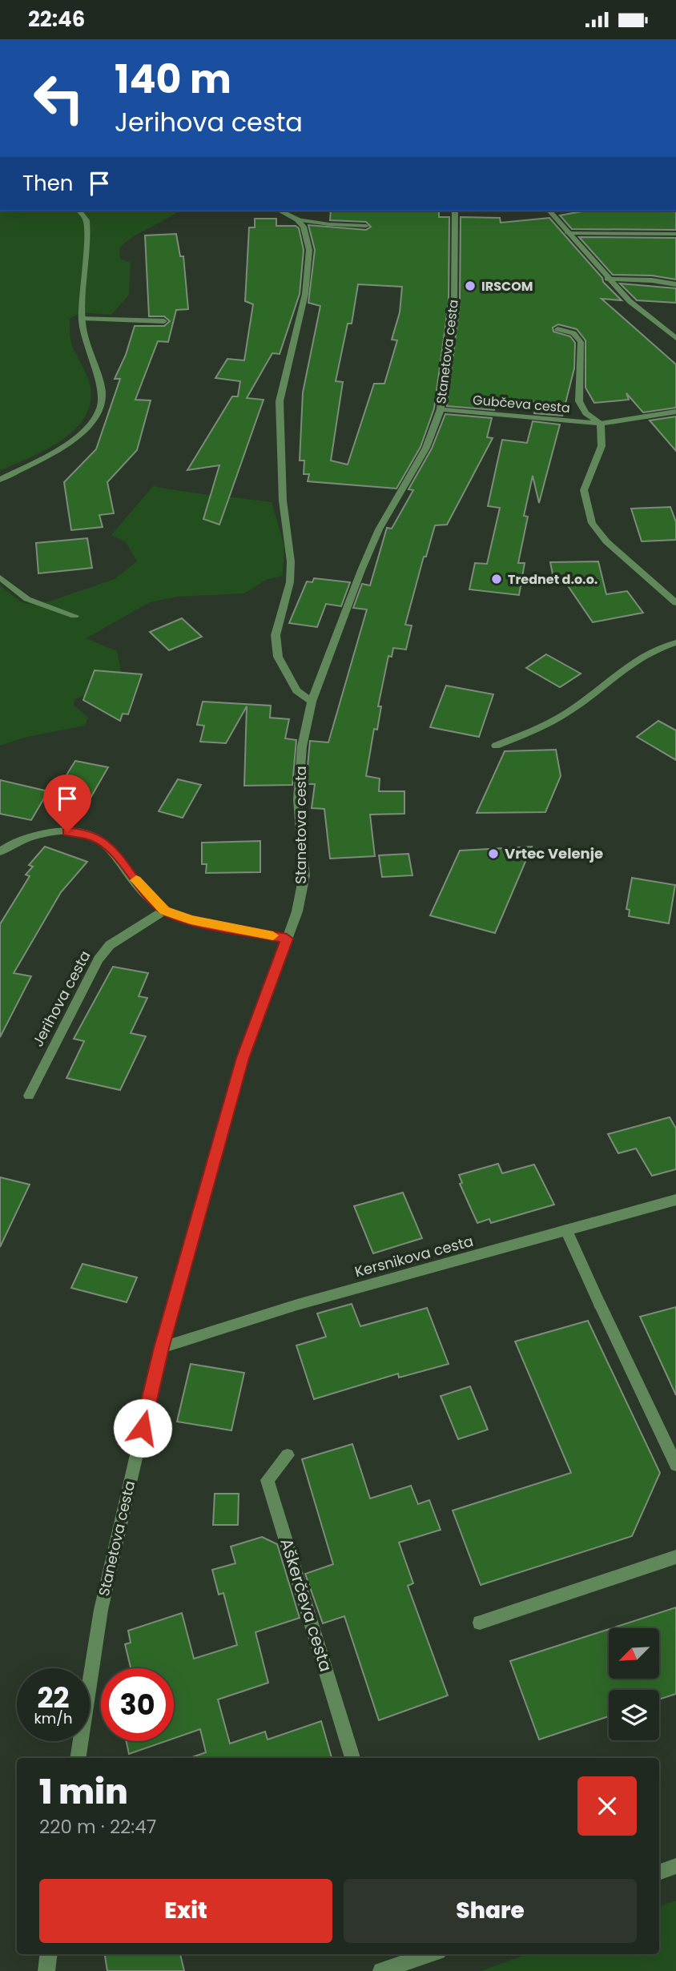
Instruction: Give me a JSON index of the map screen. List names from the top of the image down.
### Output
{
  "streets": {
    "street": [
      "Stanetova cesta",
      "Gubčeva cesta",
      "Jerihova cesta",
      "Kersnikova cesta",
      "Aškerčeva cesta"
    ]
  },
  "crossings": [
    ["Stanetova cesta", "Gubčeva cesta"],
    ["Stanetova cesta", "Kersnikova cesta"]
  ],
  "places": ["IRSCOM", "Trednet d.o.o.", "Vrtec Velenje"],
  "north": "bottom left",
  "page": {
    "status": "22:46",
    "turn": ["140 m", "Jerihova cesta"],
    "then": "Then",
    "speed": "22 km/h",
    "limit": "30",
    "heading": ["1 min", "220 m · 22:47"],
    "buttons": ["Exit", "Share"]
  }
}
